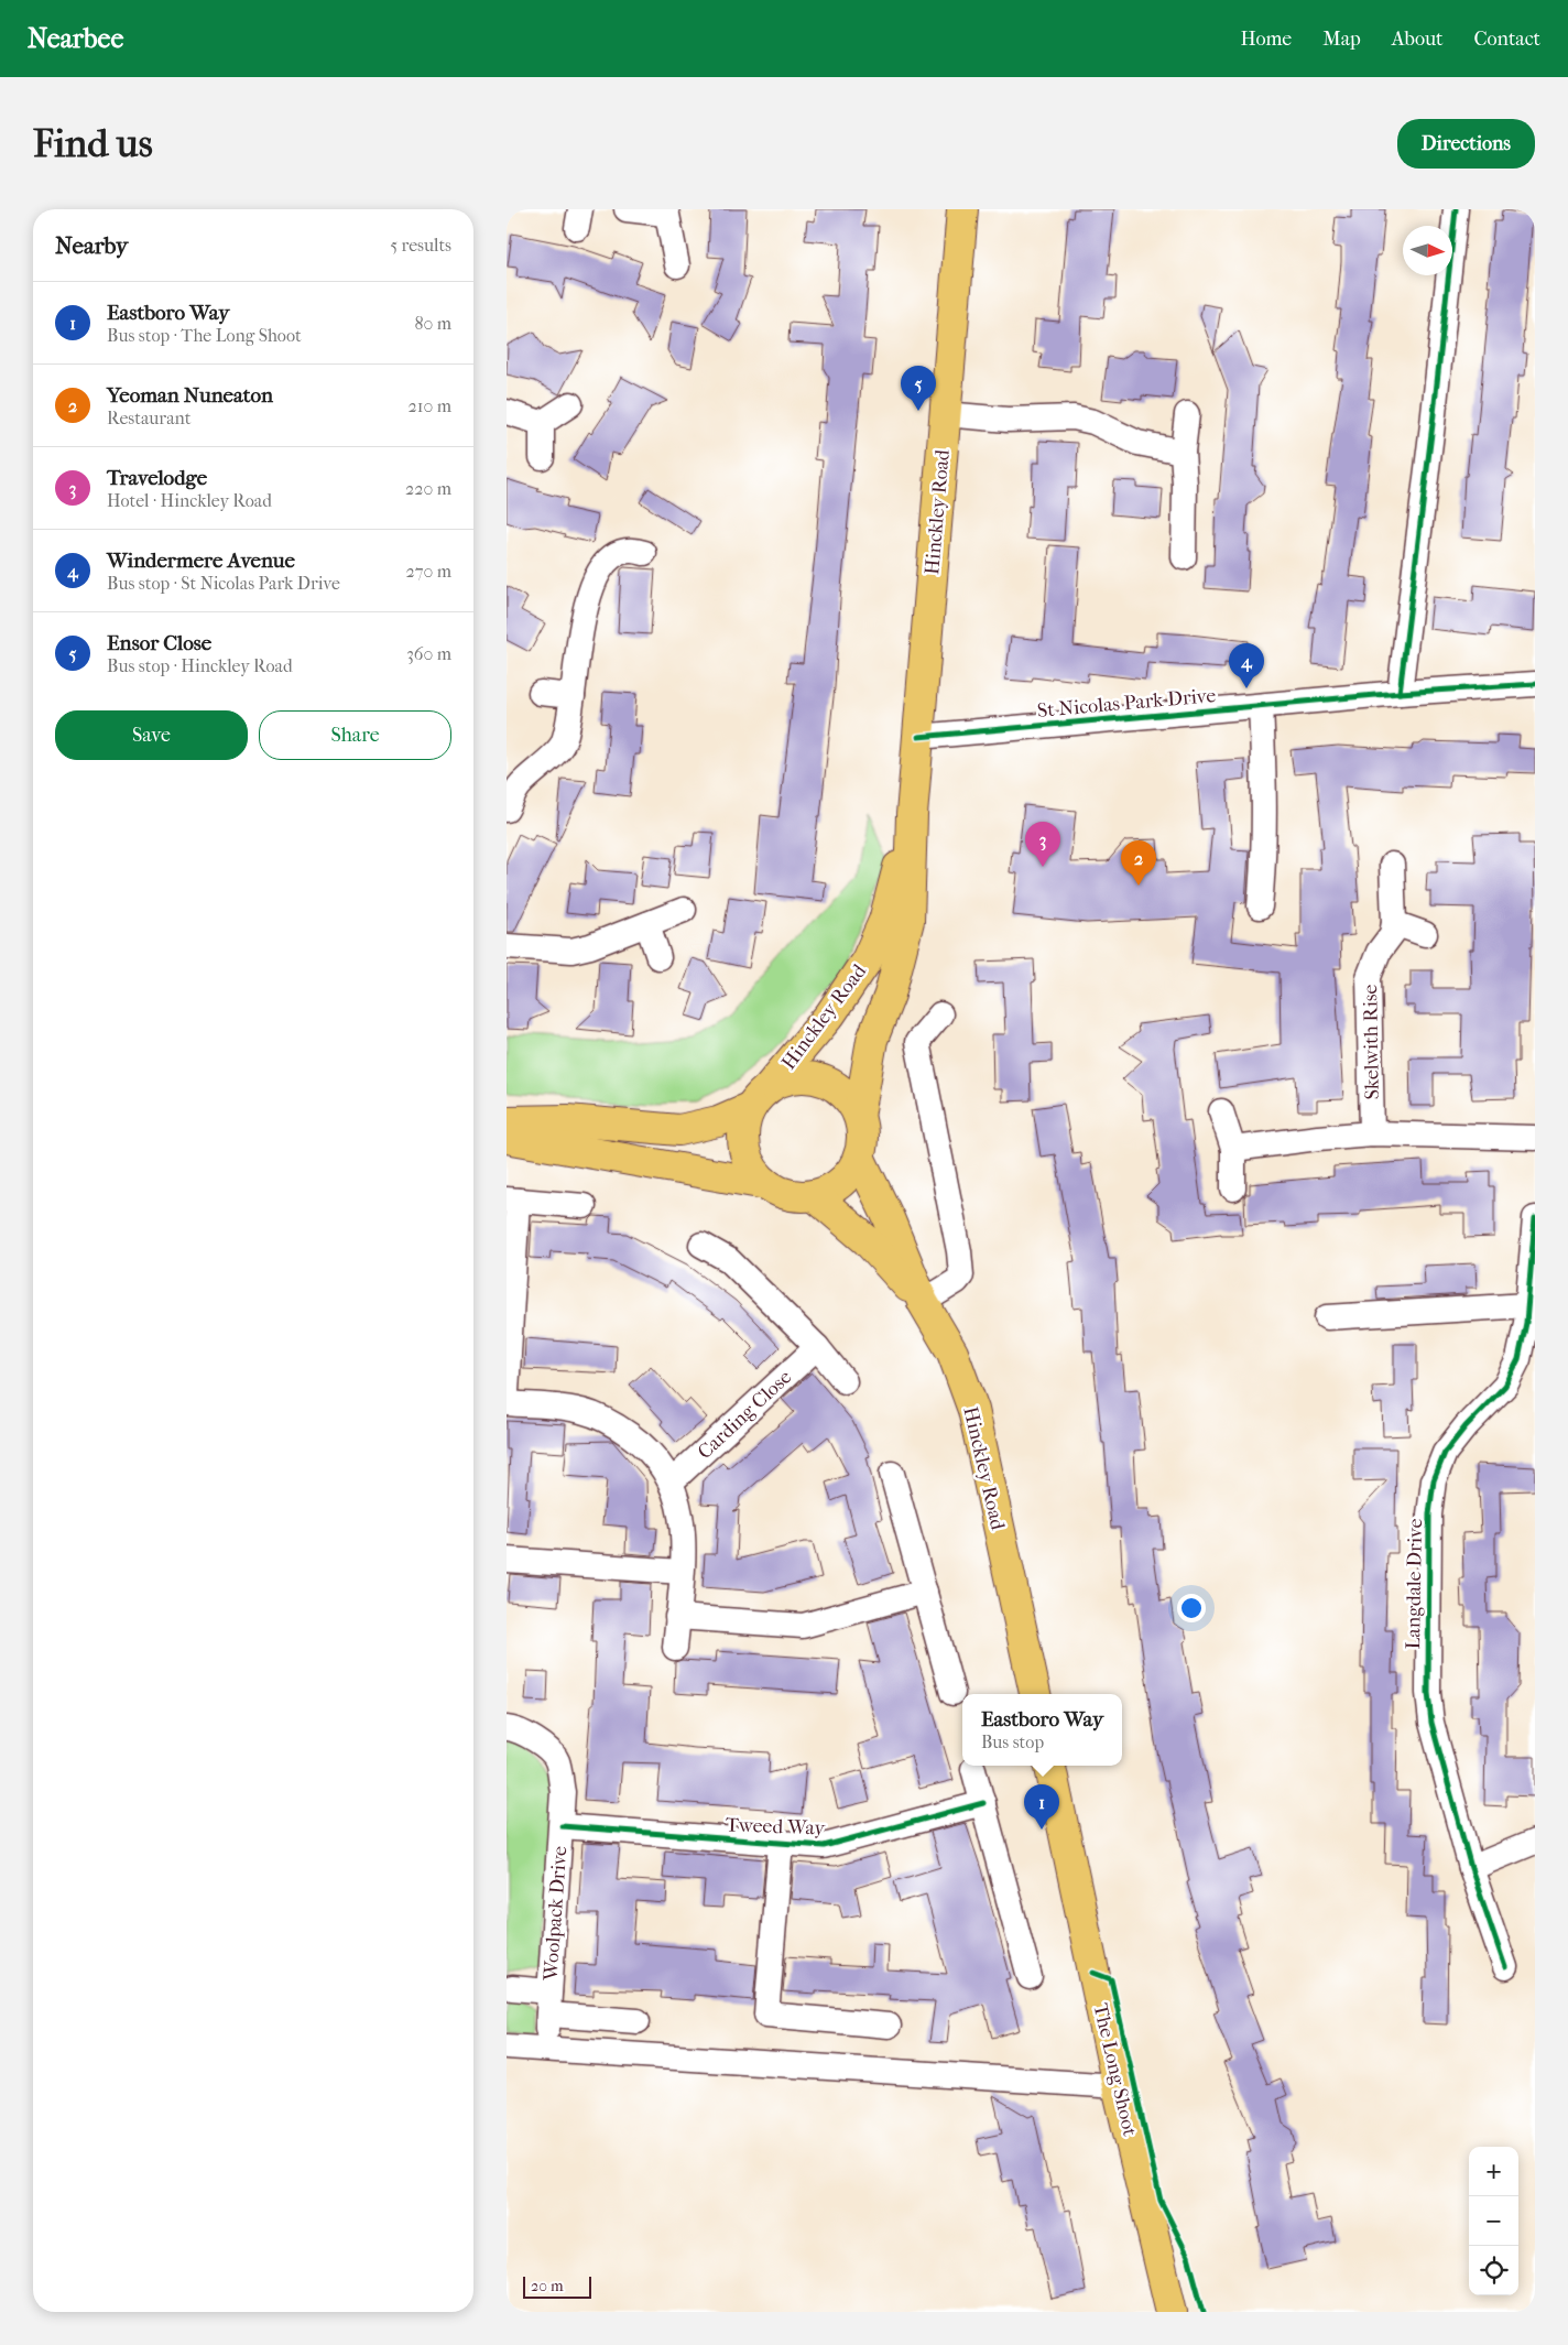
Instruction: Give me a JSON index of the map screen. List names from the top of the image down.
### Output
{
  "streets": {
    "main road": ["Hinckley Road", "The Long Shoot"],
    "street": [
      "St Nicolas Park Drive",
      "Skelwith Rise",
      "Carding Close",
      "Langdale Drive",
      "Tweed Way",
      "Woolpack Drive"
    ]
  },
  "crossings": [
    ["Hinckley Road", "St Nicolas Park Drive"],
    ["Tweed Way", "Woolpack Drive"]
  ],
  "scale_bar": "20 m",
  "north": "right",
  "page": {
    "header": "Nearbee",
    "nav": [
      "Home",
      "Map",
      "About",
      "Contact"
    ],
    "buttons": [
      "Directions",
      ["Save", "Share"]
    ],
    "title": "Find us",
    "heading": ["Nearby", "5 results"],
    "list": [
      {
        "mark": "1",
        "name": "Eastboro Way",
        "note": "Bus stop · The Long Shoot",
        "value": "80 m"
      },
      {
        "mark": "2",
        "name": "Yeoman Nuneaton",
        "note": "Restaurant",
        "value": "210 m"
      },
      {
        "mark": "3",
        "name": "Travelodge",
        "note": "Hotel · Hinckley Road",
        "value": "220 m"
      },
      {
        "mark": "4",
        "name": "Windermere Avenue",
        "note": "Bus stop · St Nicolas Park Drive",
        "value": "270 m"
      },
      {
        "mark": "5",
        "name": "Ensor Close",
        "note": "Bus stop · Hinckley Road",
        "value": "360 m"
      }
    ],
    "pins": [
      "5",
      "4",
      "3",
      "2",
      "1"
    ],
    "popup": ["Eastboro Way", "Bus stop"],
    "map_buttons": ["+", "−"],
    "scale": "20 m"
  }
}
